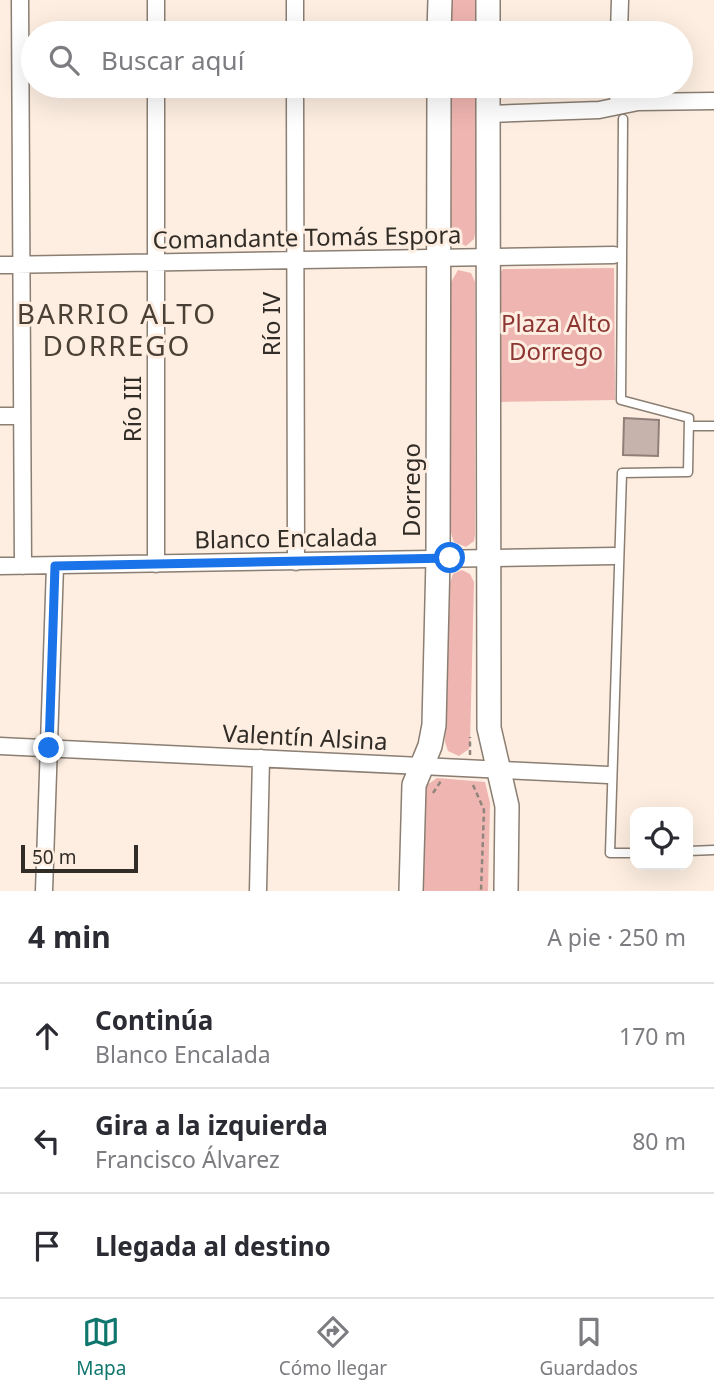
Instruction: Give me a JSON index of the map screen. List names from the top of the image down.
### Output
{
  "streets": {
    "main road": ["Dorrego"],
    "street": [
      "Comandante Tomás Espora",
      "Río IV",
      "Río III",
      "Blanco Encalada",
      "Valentín Alsina"
    ]
  },
  "crossings": [
    ["Comandante Tomás Espora", "Río IV"],
    ["Comandante Tomás Espora", "Río III"],
    ["Comandante Tomás Espora", "Dorrego"],
    ["Río IV", "Blanco Encalada"],
    ["Río III", "Blanco Encalada"],
    ["Dorrego", "Blanco Encalada"],
    ["Dorrego", "Valentín Alsina"]
  ],
  "districts": ["BARRIO ALTO DORREGO"],
  "parks": ["Plaza Alto Dorrego"],
  "scale_bar": "50 m",
  "page": {
    "search": "Buscar aquí",
    "scale": "50 m",
    "heading": ["4 min", "A pie · 250 m"],
    "list": [
      ["Continúa", "Blanco Encalada", "170 m"],
      ["Gira a la izquierda", "Francisco Álvarez", "80 m"],
      "Llegada al destino"
    ],
    "nav": ["Mapa", "Cómo llegar", "Guardados"]
  }
}
